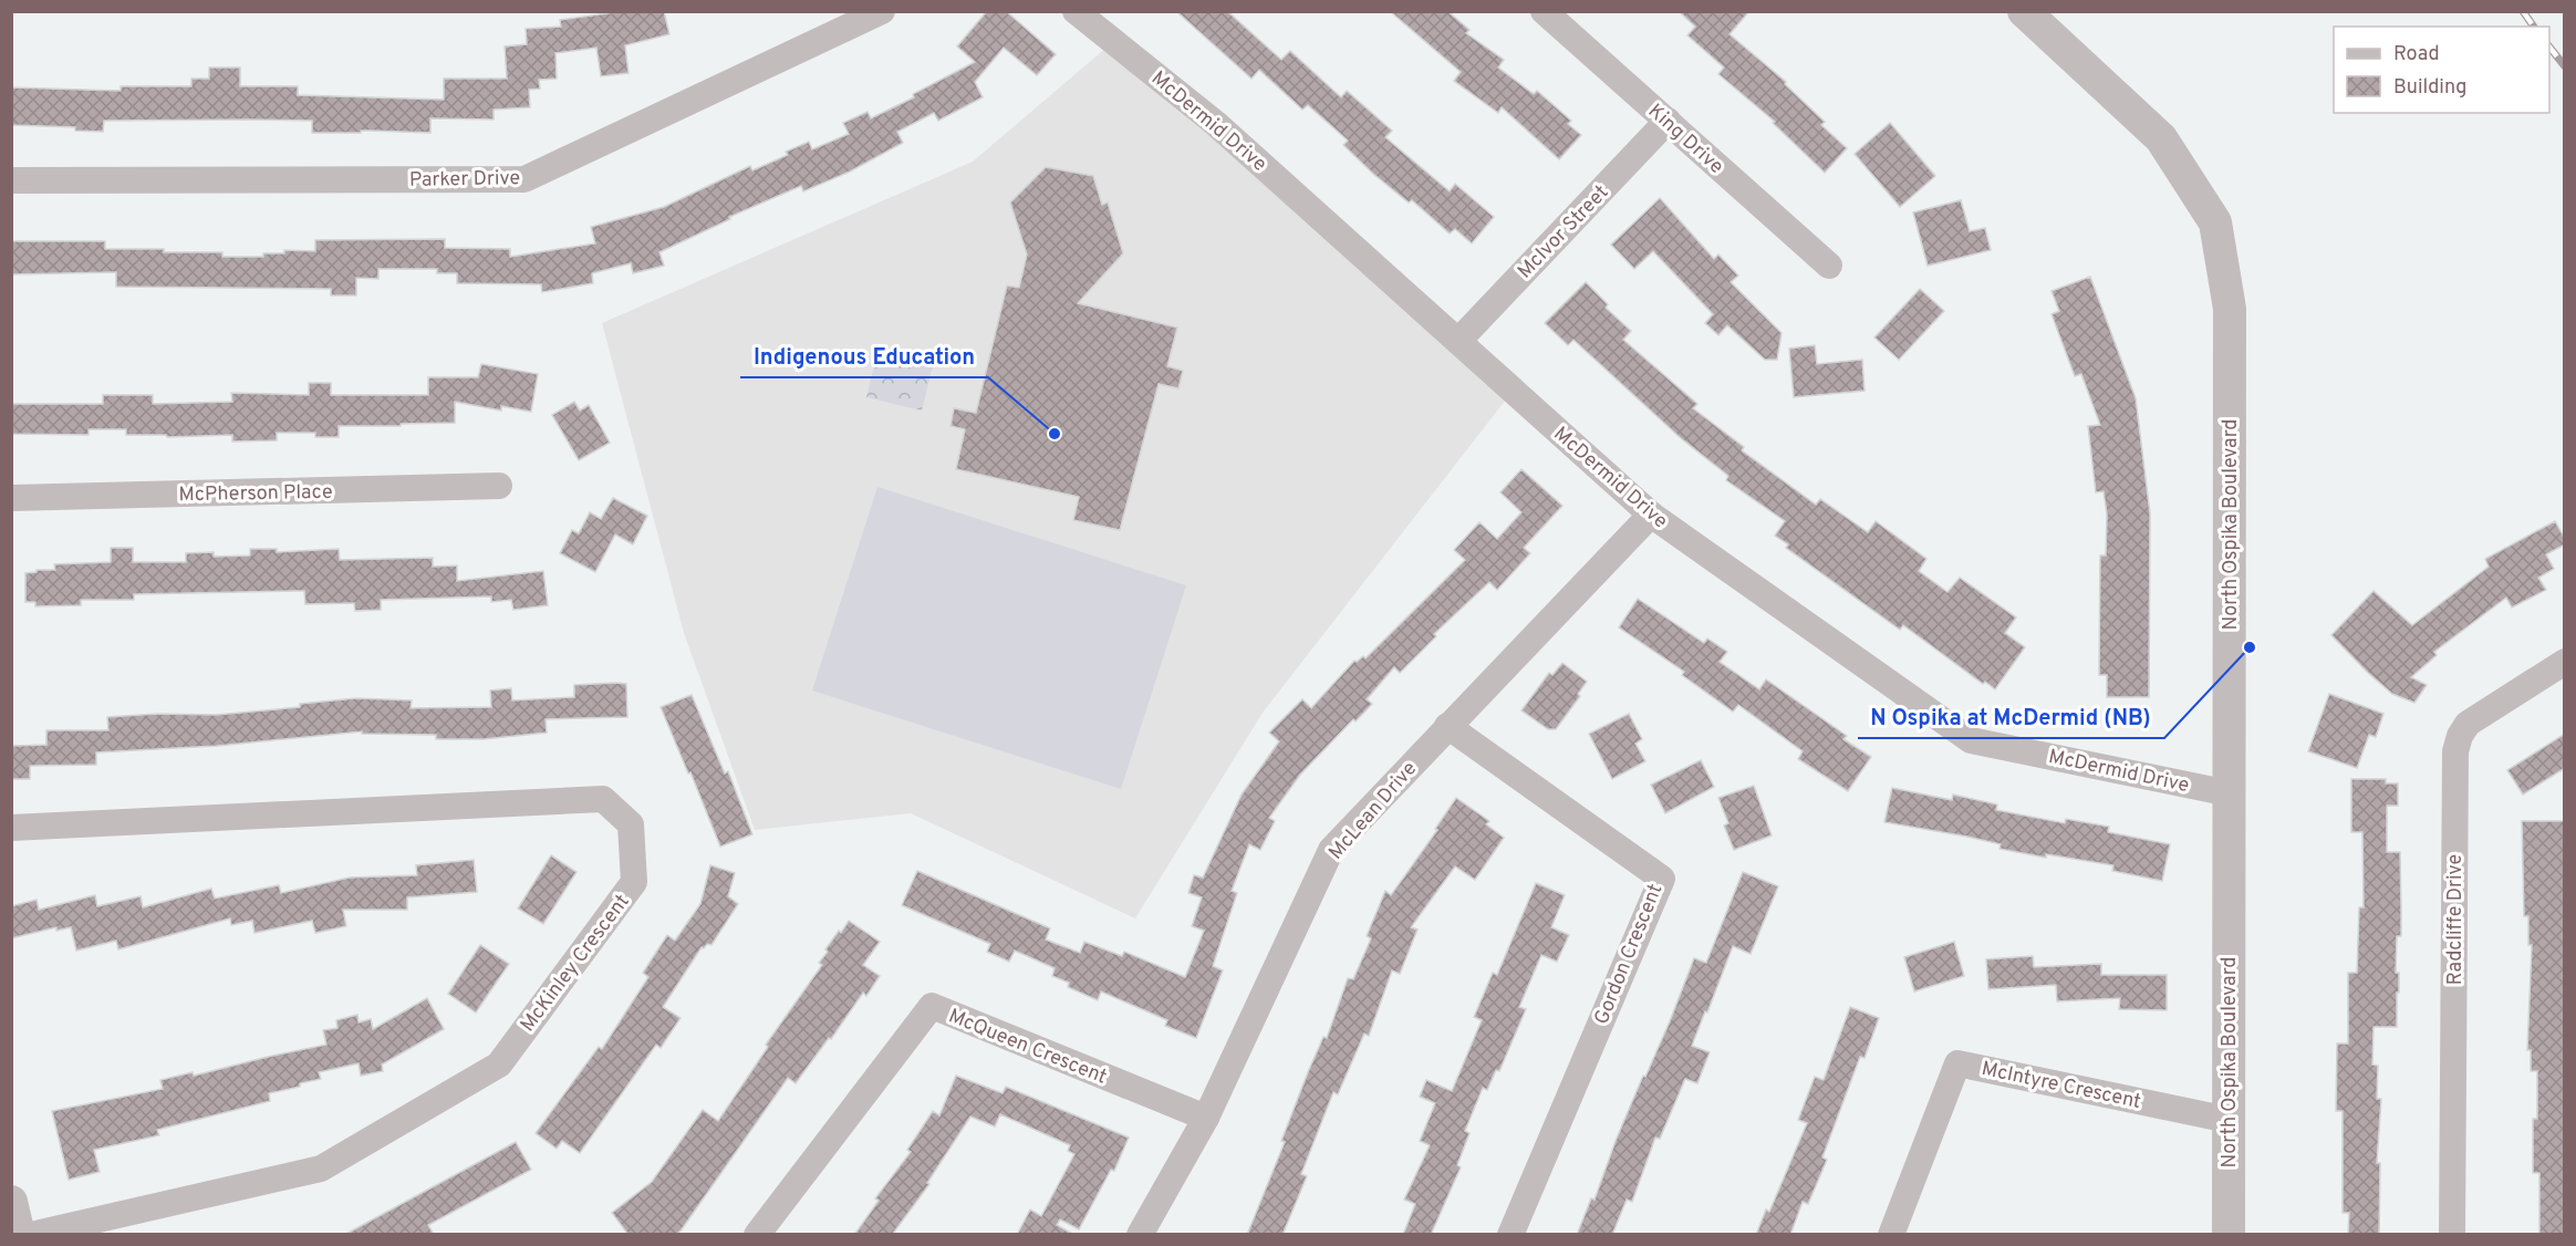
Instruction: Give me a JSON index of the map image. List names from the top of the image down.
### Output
{
  "streets": {
    "street": [
      "McDermid Drive",
      "King Drive",
      "Parker Drive",
      "McIvor Street",
      "McPherson Place",
      "North Ospika Boulevard",
      "McLean Drive",
      "Radcliffe Drive",
      "Gordon Crescent",
      "McKinley Crescent",
      "McQueen Crescent",
      "McIntyre Crescent"
    ]
  },
  "crossings": [
    ["McDermid Drive", "McIvor Street"],
    ["McDermid Drive", "North Ospika Boulevard"],
    ["McDermid Drive", "McLean Drive"],
    ["King Drive", "McIvor Street"],
    ["North Ospika Boulevard", "McIntyre Crescent"],
    ["McLean Drive", "Gordon Crescent"],
    ["McLean Drive", "McQueen Crescent"]
  ],
  "places": ["Indigenous Education", "N Ospika at McDermid (NB)"],
  "legend": ["Road", "Building"]
}
